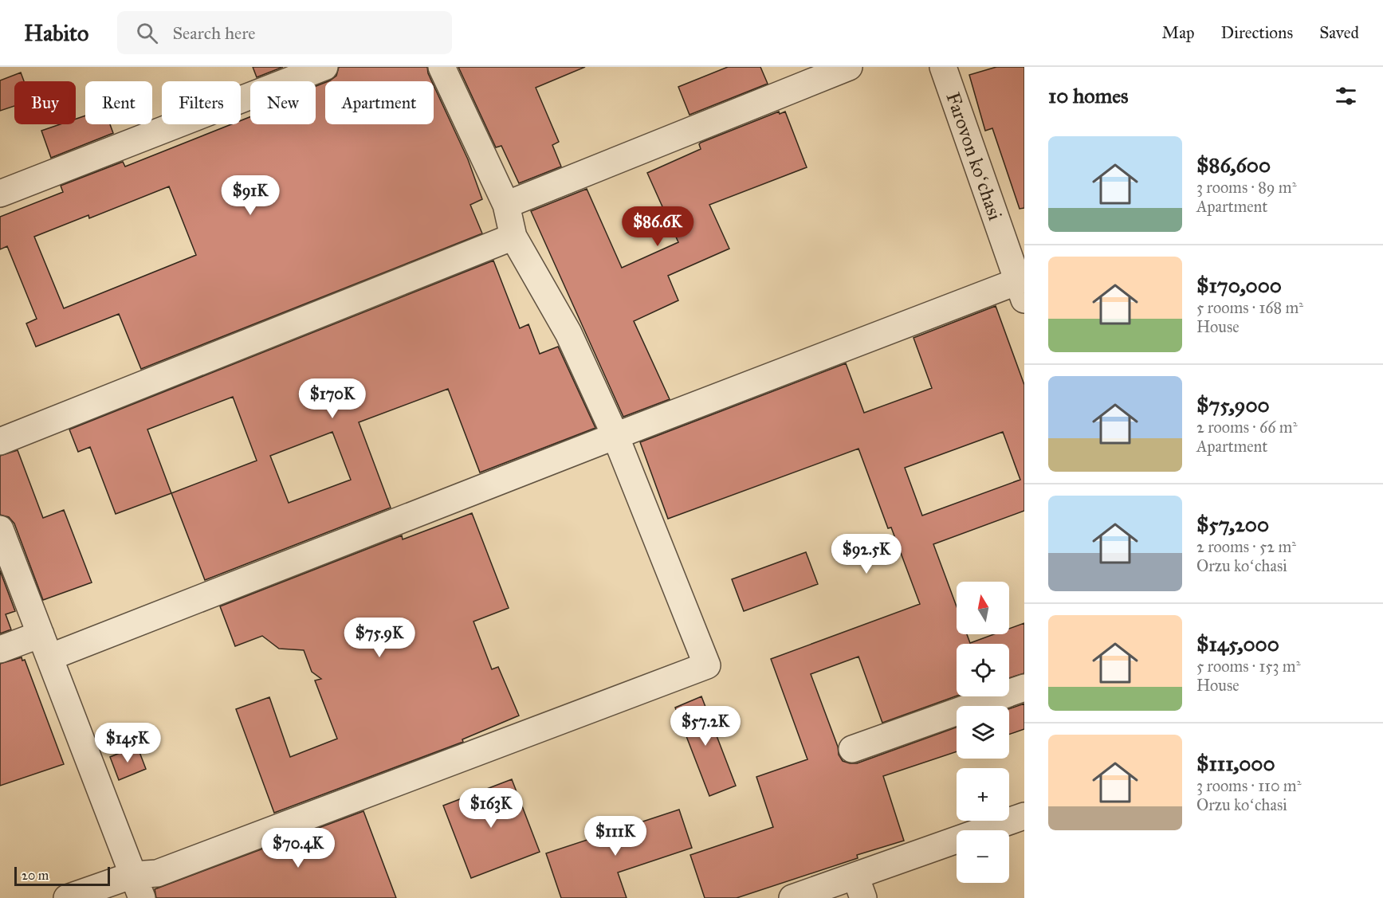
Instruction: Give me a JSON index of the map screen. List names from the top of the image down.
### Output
{
  "streets": {
    "street": ["Farovon koʻchasi"]
  },
  "scale_bar": "20 m",
  "north": "top",
  "page": {
    "header": "Habito",
    "search": "Search here",
    "nav": ["Map", "Directions", "Saved"],
    "heading": "10 homes",
    "chip": [
      "Buy",
      "Rent",
      "Filters",
      "New",
      "Apartment"
    ],
    "list": [
      {
        "name": "$86,600",
        "note": "3 rooms · 89 m² · Apartment"
      },
      {
        "name": "$170,000",
        "note": "5 rooms · 168 m² · House"
      },
      {
        "name": "$75,900",
        "note": "2 rooms · 66 m² · Apartment"
      },
      {
        "name": "$57,200",
        "note": "2 rooms · 52 m² · Orzu koʻchasi"
      },
      {
        "name": "$145,000",
        "note": "5 rooms · 153 m² · House"
      },
      {
        "name": "$111,000",
        "note": "3 rooms · 110 m² · Orzu koʻchasi"
      }
    ],
    "price": [
      "$91K",
      "$86.6K",
      "$170K",
      "$92.5K",
      "$75.9K",
      "$57.2K",
      "$145K",
      "$163K",
      "$111K",
      "$70.4K"
    ],
    "map_buttons": ["+", "−"],
    "scale": "20 m"
  }
}
